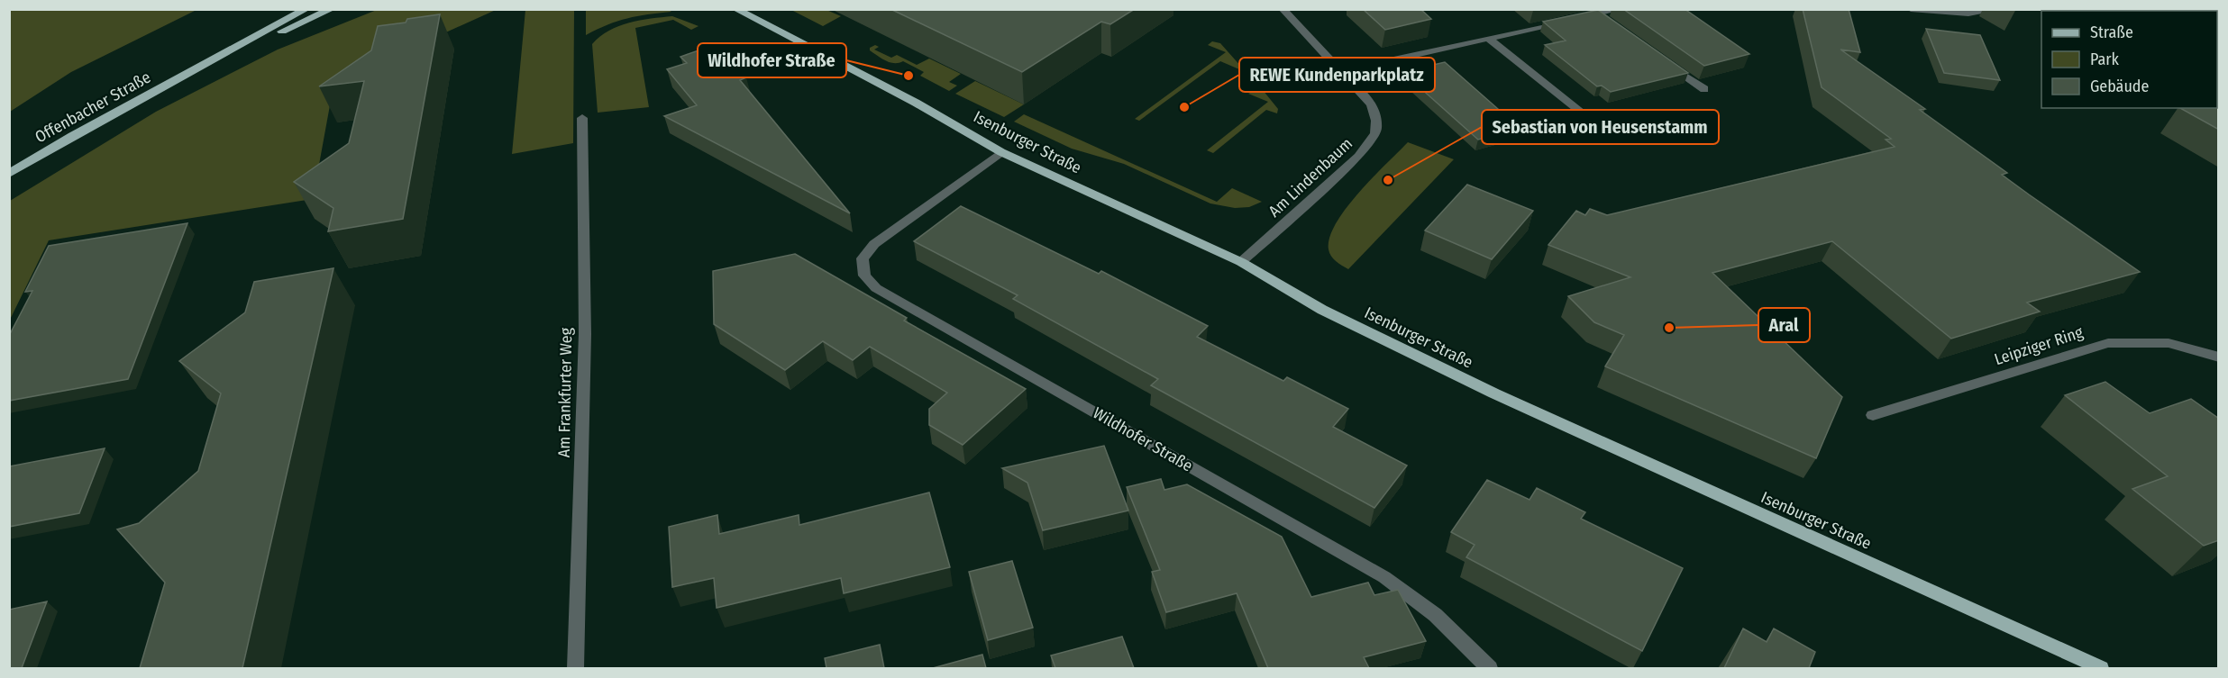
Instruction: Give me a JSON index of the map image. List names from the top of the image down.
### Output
{
  "streets": {
    "main road": ["Offenbacher Straße", "Isenburger Straße"],
    "street": [
      "Am Lindenbaum",
      "Leipziger Ring",
      "Am Frankfurter Weg",
      "Wildhofer Straße"
    ]
  },
  "crossings": [
    ["Isenburger Straße", "Am Lindenbaum"],
    ["Isenburger Straße", "Wildhofer Straße"]
  ],
  "places": [
    "Wildhofer Straße",
    "REWE Kundenparkplatz",
    "Sebastian von Heusenstamm",
    "Aral"
  ],
  "legend": ["Straße", "Park", "Gebäude"]
}
